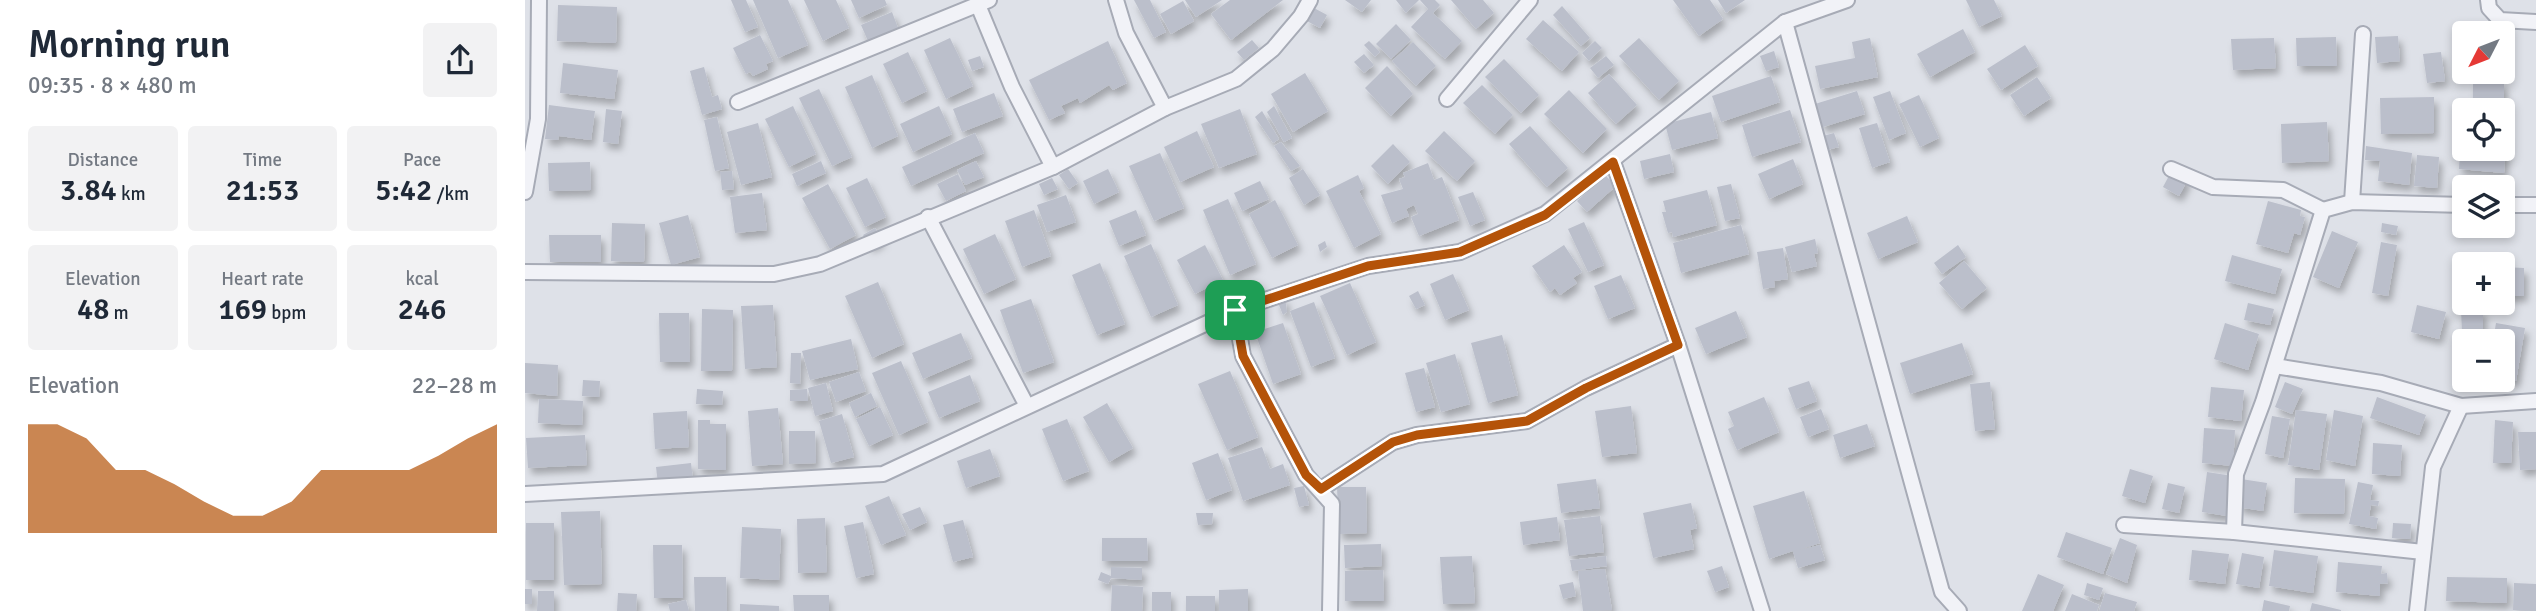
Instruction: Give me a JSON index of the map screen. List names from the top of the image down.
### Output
{
  "north": "bottom left",
  "page": {
    "heading": ["Morning run", "09:35 · 8 × 480 m"],
    "map_buttons": ["+", "−"],
    "stats": [
      ["Distance", "3.84 km"],
      ["Time", "21:53"],
      ["Pace", "5:42 /km"],
      ["Elevation", "48 m"],
      ["Heart rate", "169 bpm"],
      ["kcal", "246"]
    ],
    "chart": ["Elevation", "22–28 m"]
  }
}
